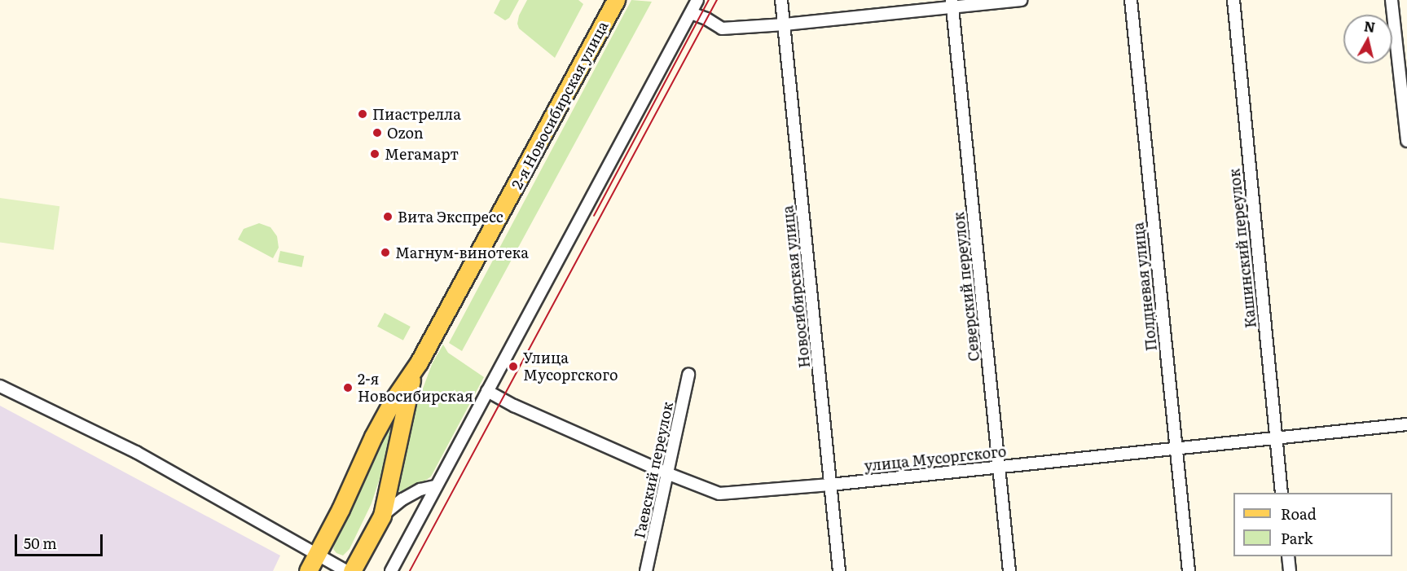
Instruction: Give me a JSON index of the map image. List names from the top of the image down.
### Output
{
  "streets": {
    "main road": ["2-я Новосибирская улица"],
    "street": [
      "Кашинский переулок",
      "Новосибирская улица",
      "Северский переулок",
      "Полдневая улица",
      "улица Мусоргского",
      "Гаевский переулок"
    ]
  },
  "crossings": [
    ["Кашинский переулок", "улица Мусоргского"],
    ["Новосибирская улица", "улица Мусоргского"],
    ["Северский переулок", "улица Мусоргского"],
    ["Полдневая улица", "улица Мусоргского"],
    ["улица Мусоргского", "Гаевский переулок"]
  ],
  "places": [
    "Пиастрелла",
    "Ozon",
    "Мегамарт",
    "Вита Экспресс",
    "Магнум-винотека",
    "Улица Мусоргского",
    "2-я Новосибирская"
  ],
  "legend": ["Road", "Park"],
  "scale_bar": "50 m",
  "north": "top"
}
